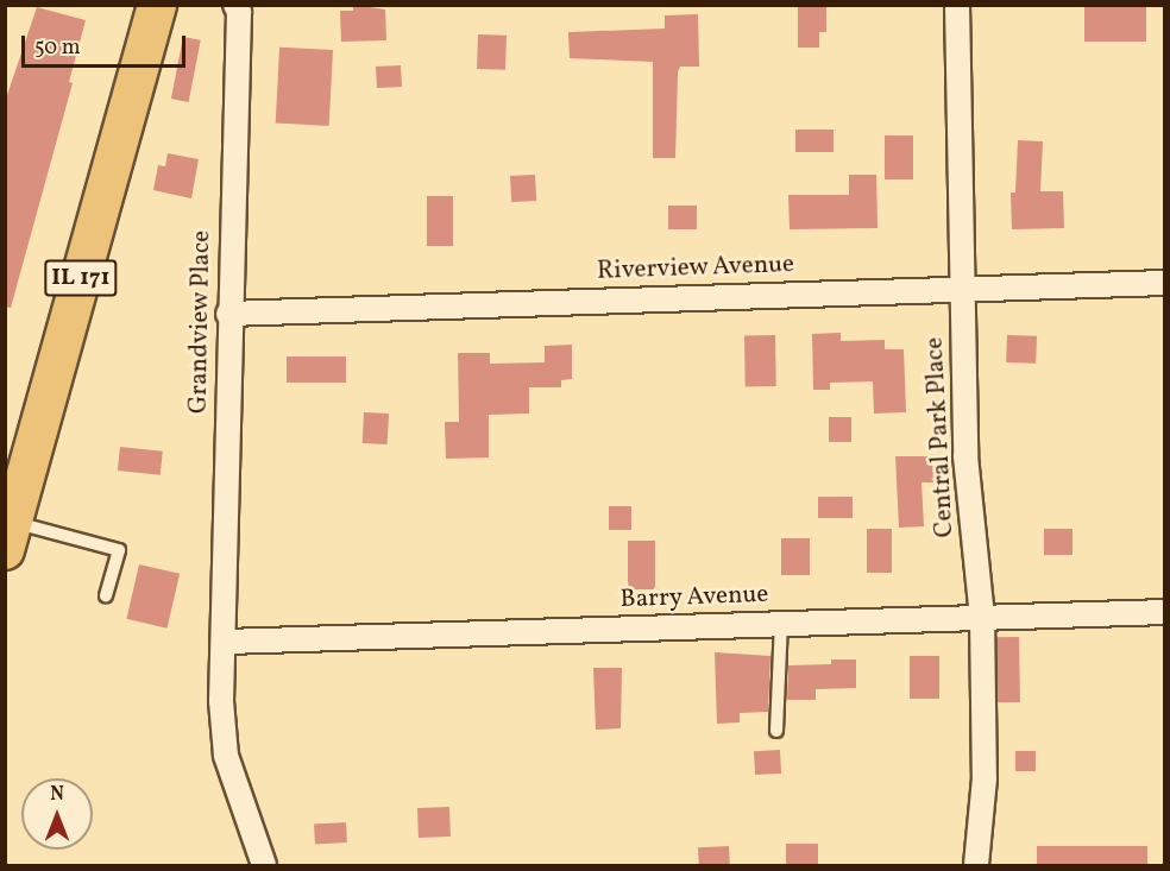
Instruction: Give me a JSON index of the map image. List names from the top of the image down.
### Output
{
  "streets": {
    "main road": ["IL 171"],
    "street": [
      "Riverview Avenue",
      "Grandview Place",
      "Central Park Place",
      "Barry Avenue"
    ]
  },
  "crossings": [
    ["Riverview Avenue", "Grandview Place"],
    ["Riverview Avenue", "Central Park Place"],
    ["Grandview Place", "Barry Avenue"],
    ["Central Park Place", "Barry Avenue"]
  ],
  "scale_bar": "50 m",
  "north": "top"
}
